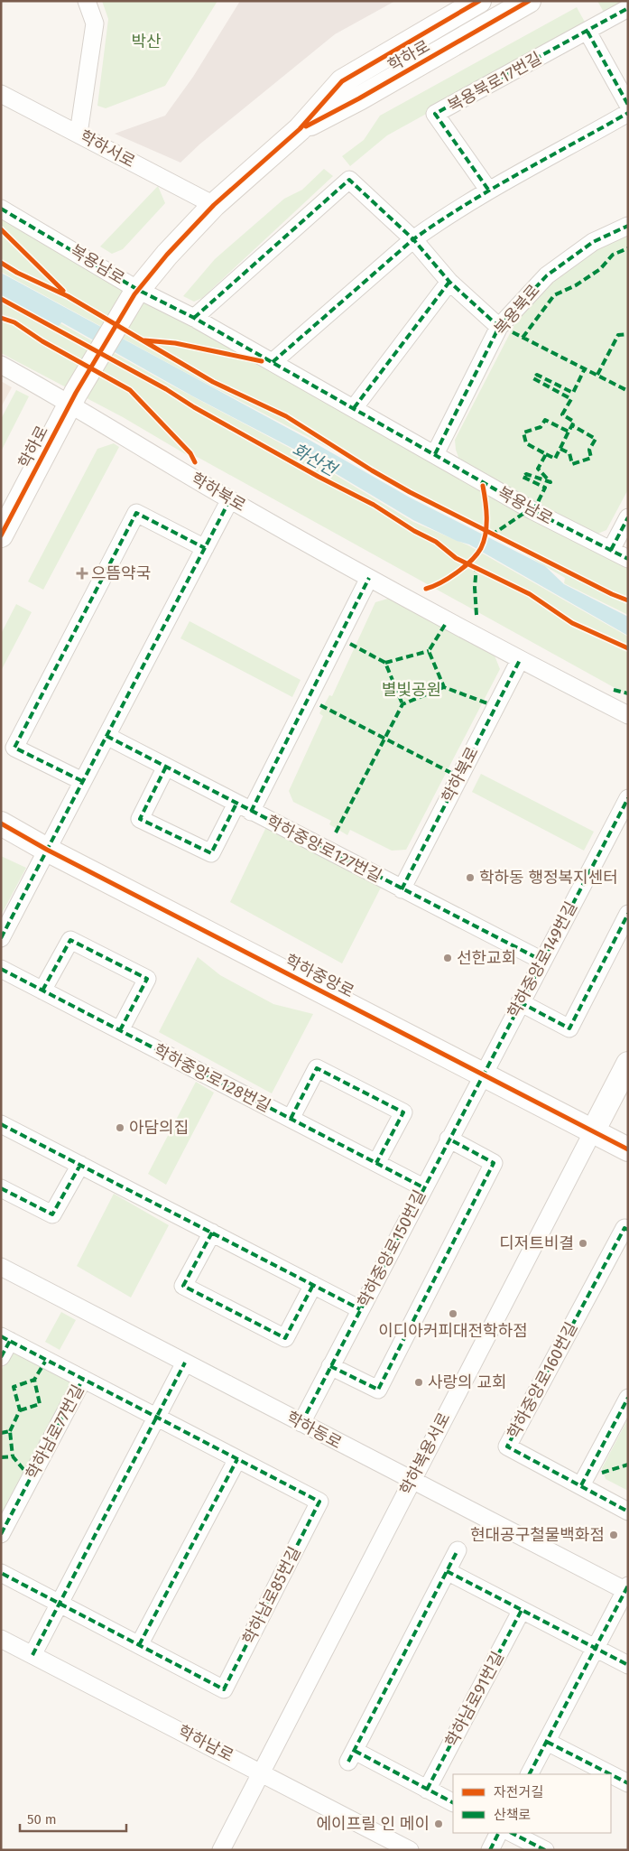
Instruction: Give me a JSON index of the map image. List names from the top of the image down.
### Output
{
  "streets": {
    "street": [
      "학하로",
      "복용북로17번길",
      "학하서로",
      "복용남로",
      "복용북로",
      "학하북로",
      "학하중앙로127번길",
      "학하중앙로149번길",
      "학하중앙로",
      "학하중앙로128번길",
      "학하중앙로150번길",
      "학하중앙로160번길",
      "학하동로",
      "학하남로77번길",
      "학하복용서로",
      "학하남로85번길",
      "학하남로91번길",
      "학하남로"
    ]
  },
  "crossings": [
    ["학하로", "학하서로"],
    ["학하로", "복용남로"],
    ["학하로", "학하북로"],
    ["복용남로", "복용북로"],
    ["학하북로", "학하중앙로127번길"],
    ["학하중앙로127번길", "학하중앙로149번길"],
    ["학하중앙로149번길", "학하중앙로"],
    ["학하중앙로149번길", "학하중앙로150번길"],
    ["학하중앙로", "학하중앙로150번길"],
    ["학하중앙로", "학하복용서로"],
    ["학하중앙로128번길", "학하중앙로150번길"],
    ["학하중앙로150번길", "학하동로"],
    ["학하동로", "학하복용서로"],
    ["학하남로77번길", "학하남로85번길"],
    ["학하복용서로", "학하남로"]
  ],
  "water": ["화산천"],
  "parks": ["박산", "별빛공원"],
  "places": {
    "health": ["으뜸약국"],
    "other": [
      "학하동 행정복지센터",
      "선한교회",
      "아담의집",
      "디저트비결",
      "이디아커피대전학하점",
      "사랑의 교회",
      "현대공구철물백화점",
      "에이프릴 인 메이"
    ]
  },
  "legend": ["자전거길", "산책로"],
  "scale_bar": "50 m"
}
